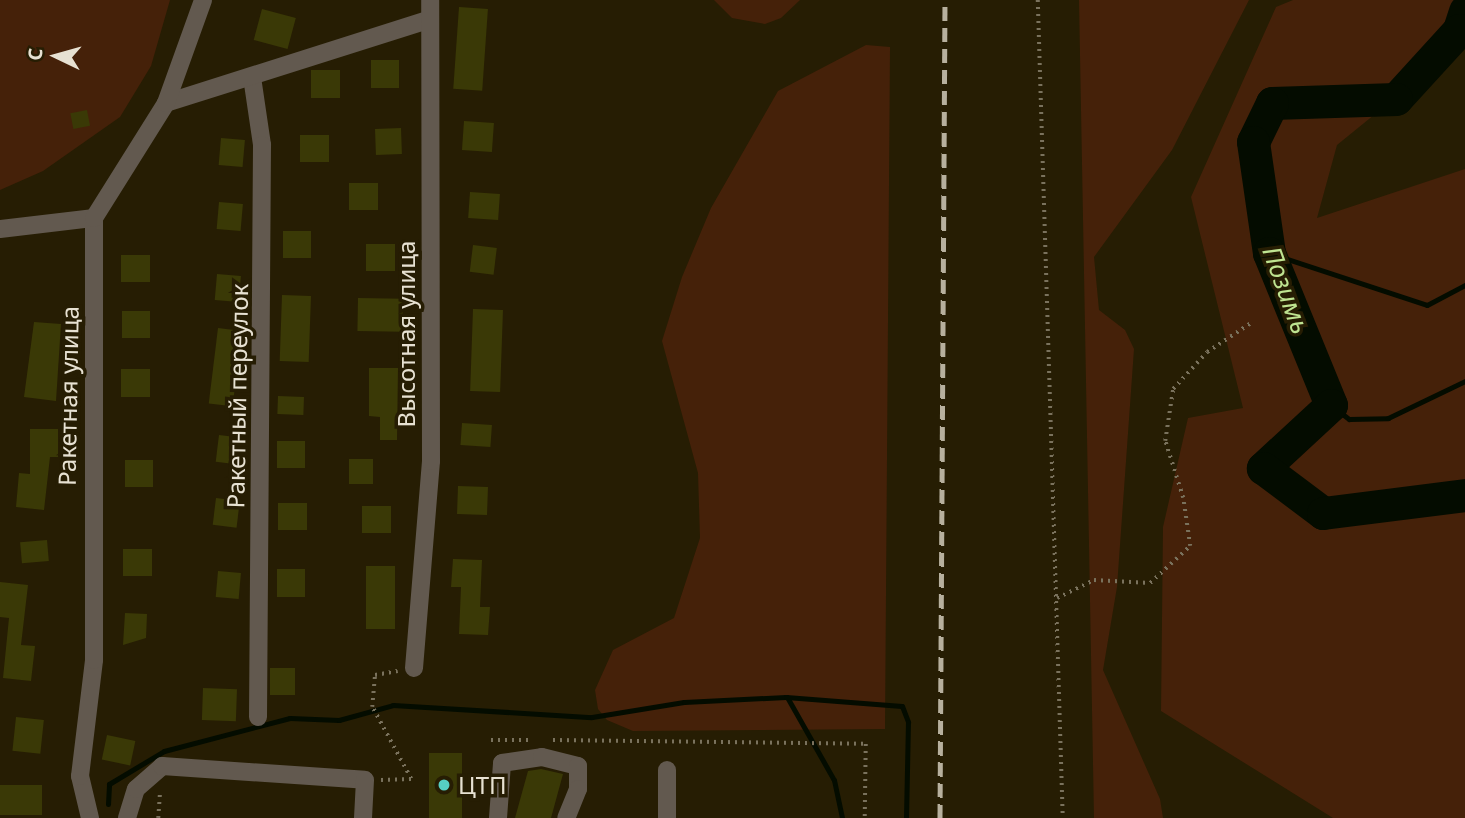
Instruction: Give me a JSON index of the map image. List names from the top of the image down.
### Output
{
  "streets": {
    "street": ["Высотная улица", "Ракетная улица", "Ракетный переулок"]
  },
  "water": ["Позимь"],
  "places": ["ЦТП"],
  "north": "left"
}
